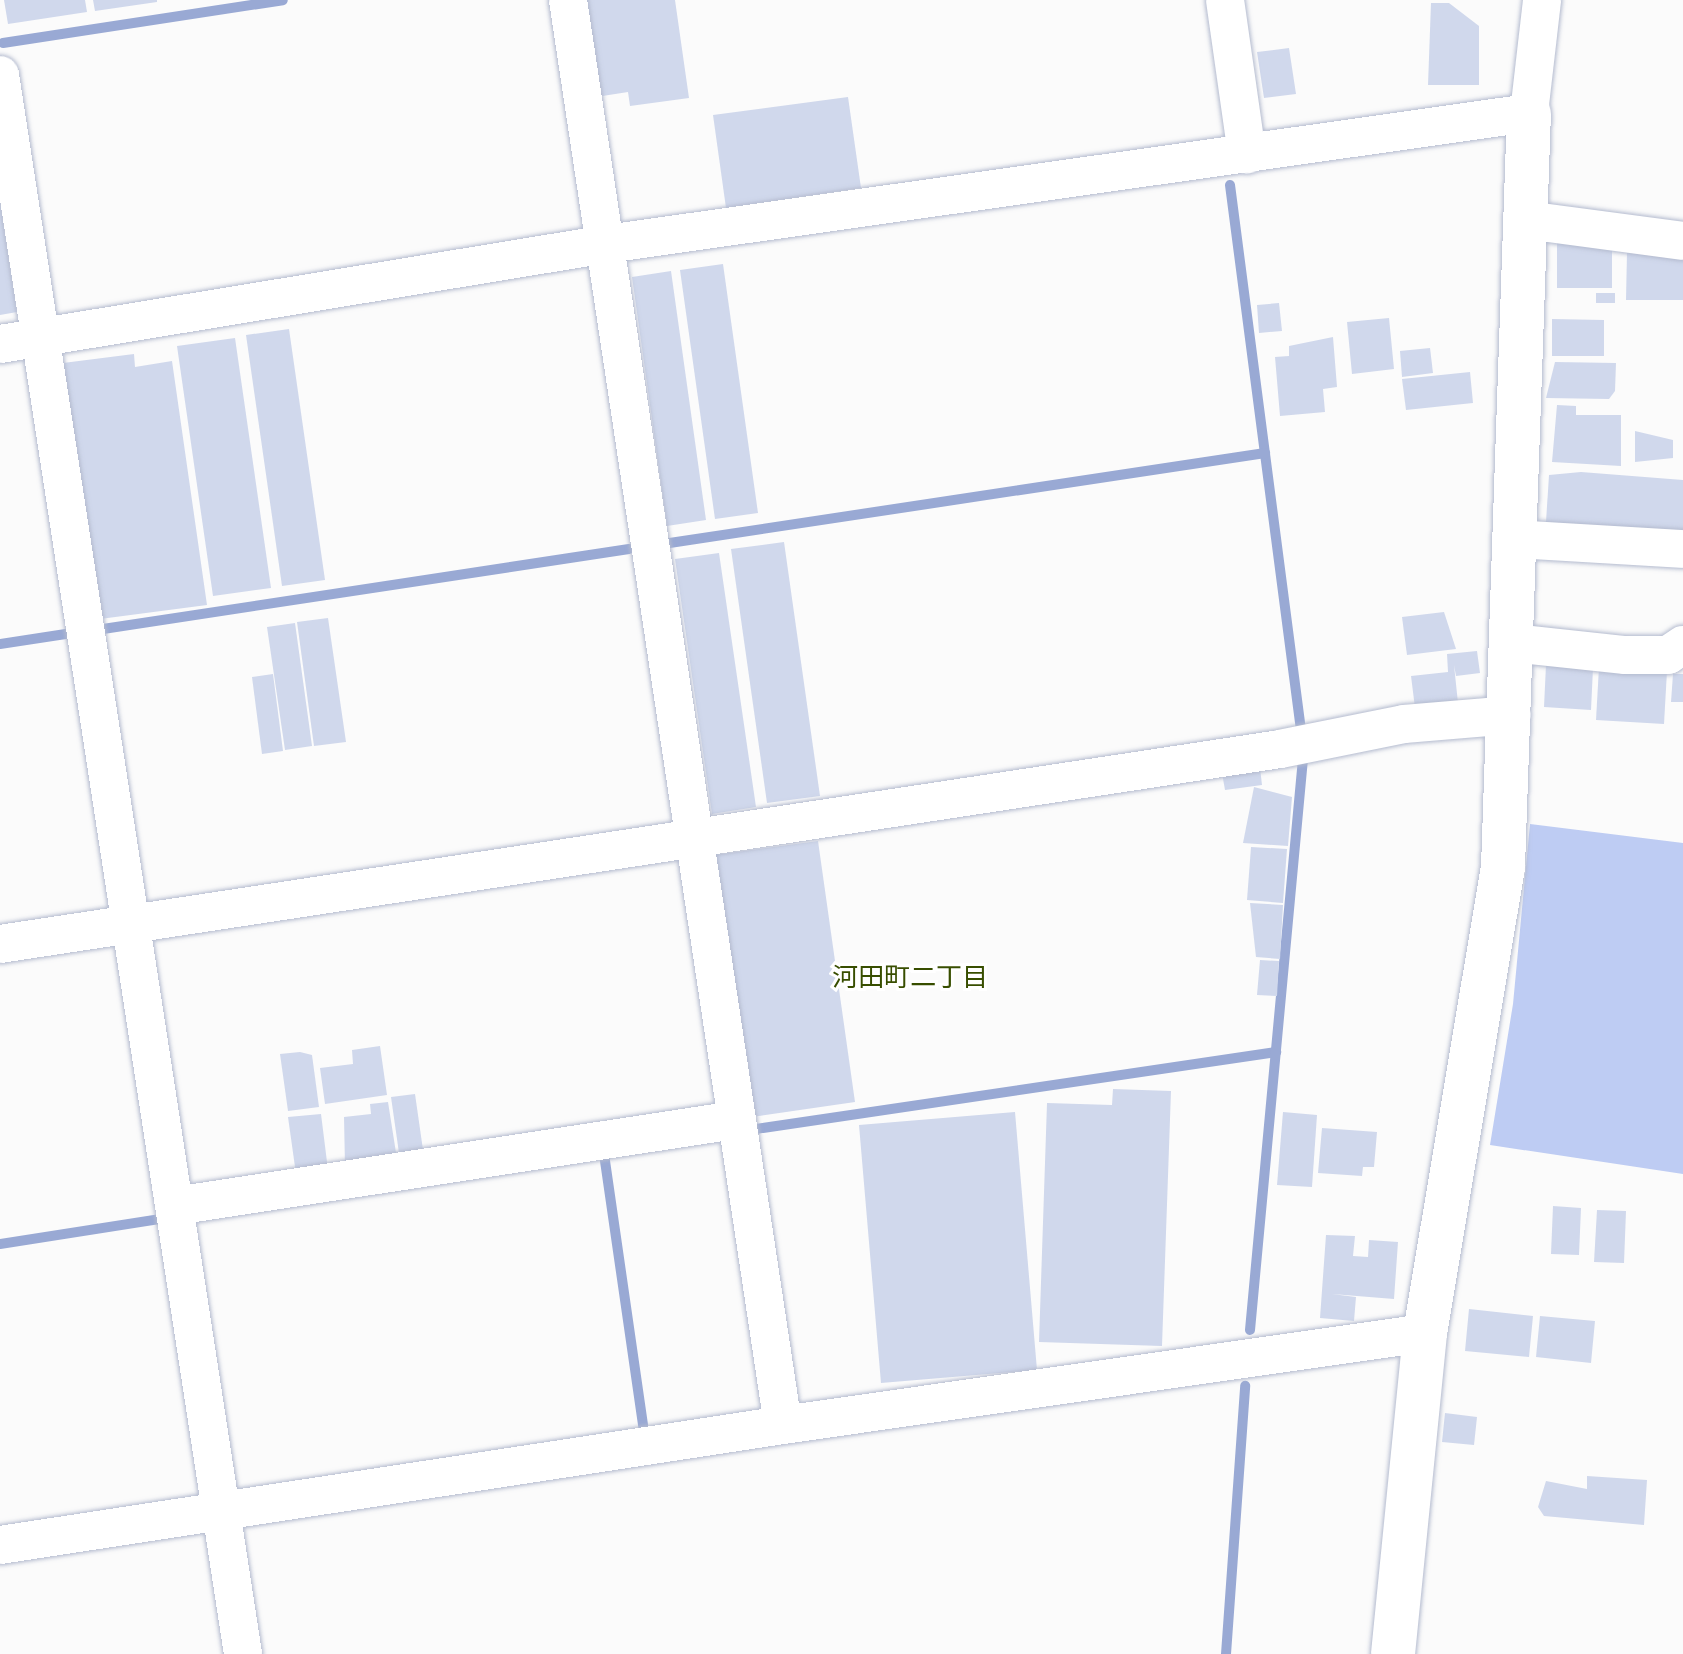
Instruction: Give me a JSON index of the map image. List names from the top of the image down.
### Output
{
  "districts": ["河田町二丁目"]
}
